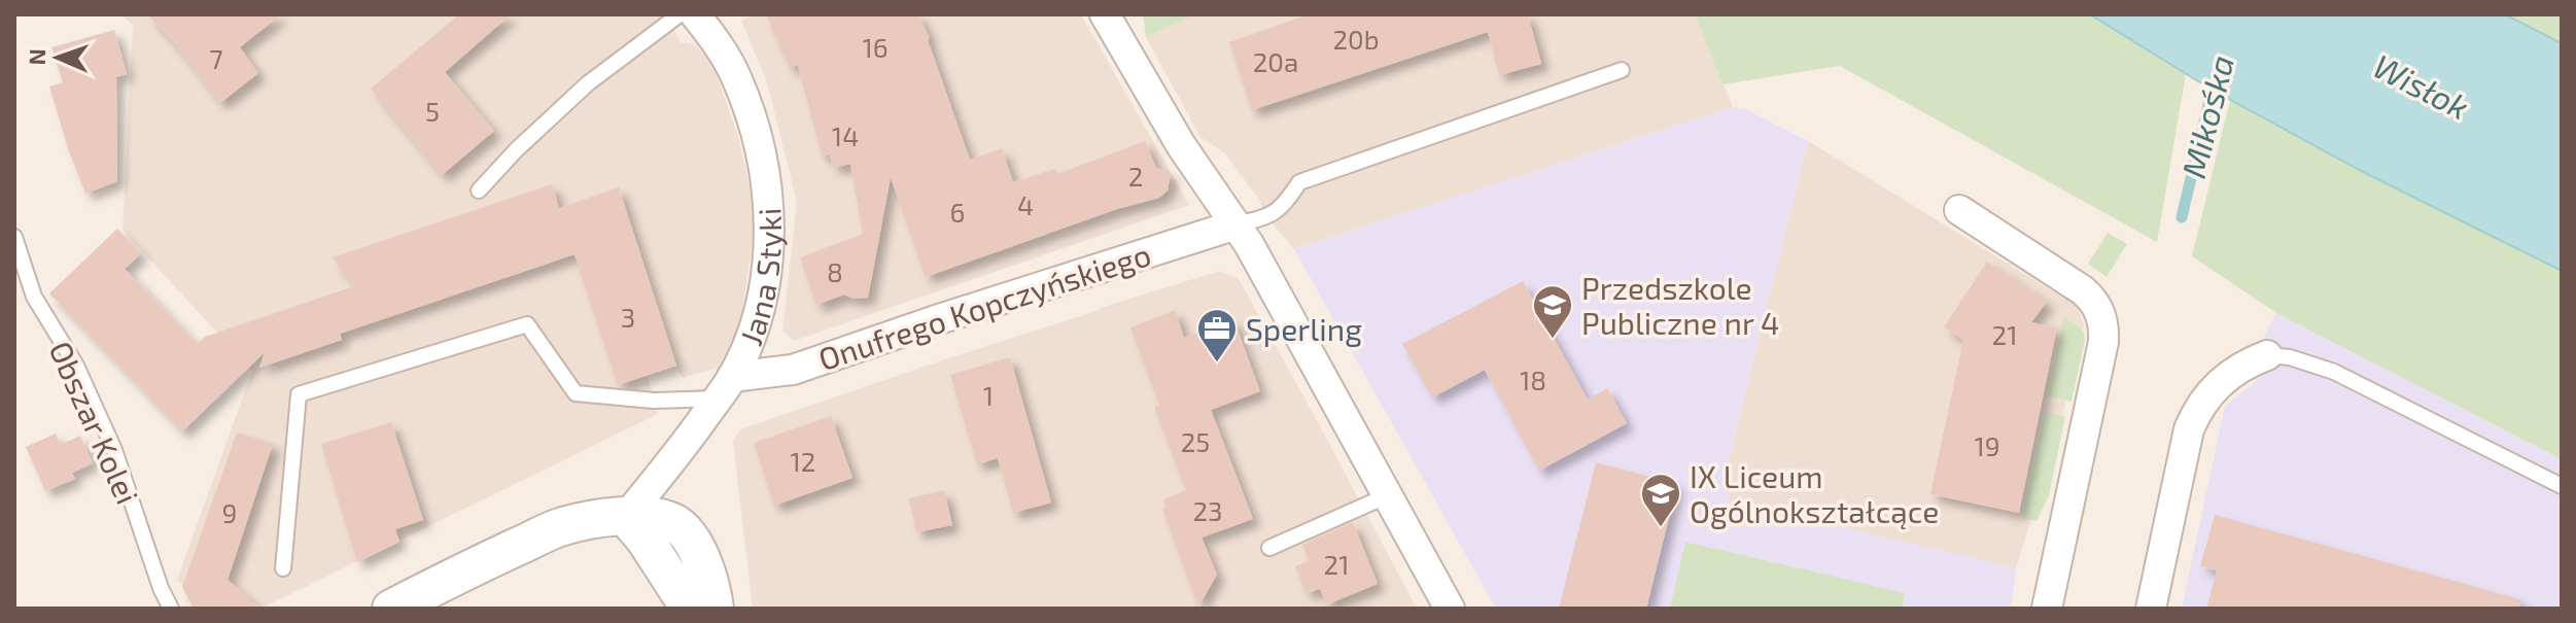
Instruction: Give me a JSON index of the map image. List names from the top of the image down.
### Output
{
  "streets": {
    "street": ["Jana Styki", "Onufrego Kopczyńskiego"],
    "lane": ["Obszar Kolei"]
  },
  "crossings": [
    ["Jana Styki", "Onufrego Kopczyńskiego"]
  ],
  "water": ["Wisłok", "Mikośka"],
  "places": {
    "school or university": ["Przedszkole Publiczne nr 4", "IX Liceum Ogólnokształcące"],
    "office": ["Sperling"]
  },
  "house_numbers": [
    "20b",
    "16",
    "7",
    "20a",
    "5",
    "14",
    "2",
    "4",
    "6",
    "8",
    "3",
    "21",
    "18",
    "1",
    "25",
    "19",
    "12",
    "23",
    "9",
    "21"
  ],
  "north": "left"
}
